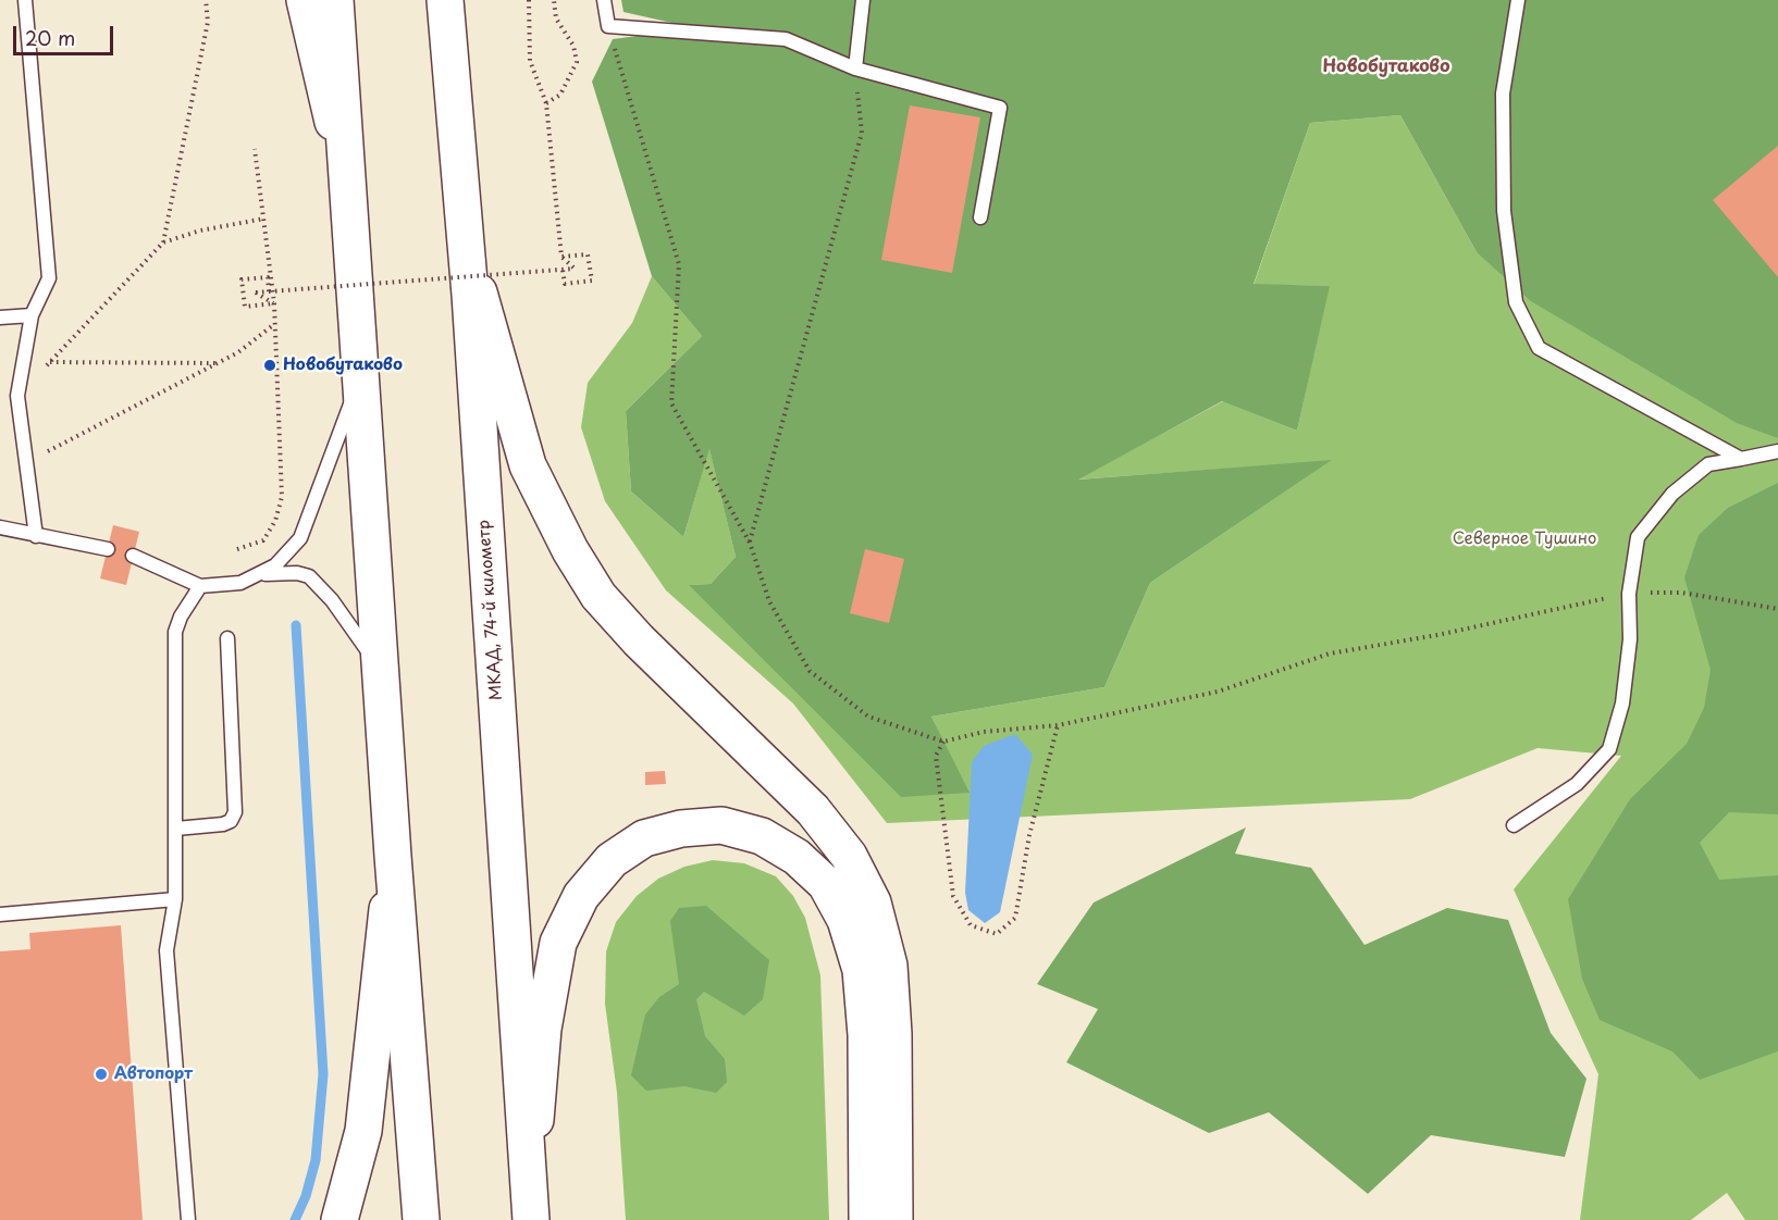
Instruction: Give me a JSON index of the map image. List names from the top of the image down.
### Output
{
  "streets": {
    "main road": ["МКАД, 74-й километр"]
  },
  "districts": ["Новобутаково"],
  "parks": ["Северное Тушино"],
  "places": ["Новобутаково", "Автопорт"],
  "scale_bar": "20 m"
}
